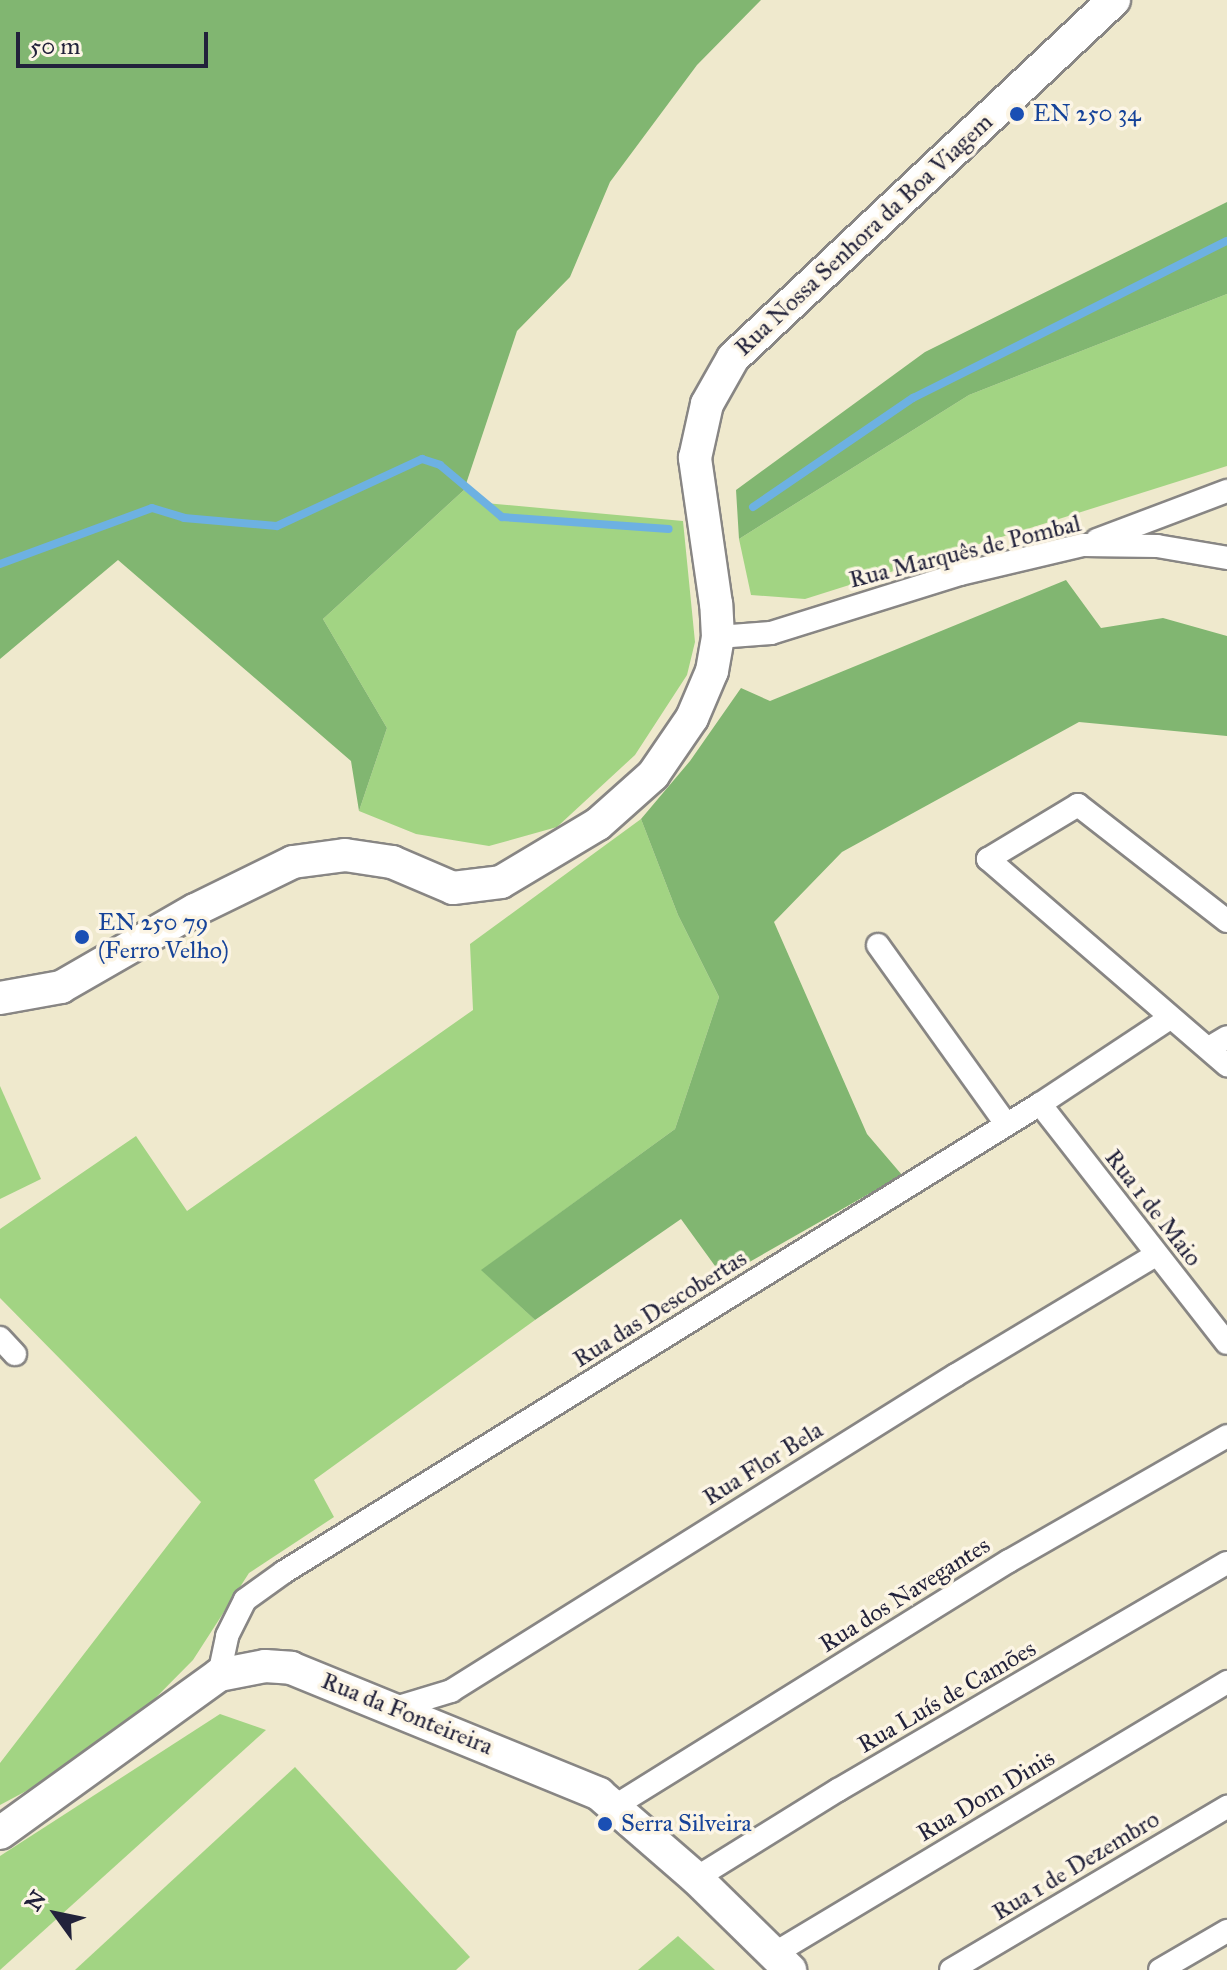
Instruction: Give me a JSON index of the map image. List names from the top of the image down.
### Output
{
  "streets": {
    "main road": ["Rua Nossa Senhora da Boa Viagem", "Rua da Fonteireira"],
    "street": [
      "Rua Marquês de Pombal",
      "Rua 1 de Maio",
      "Rua das Descobertas",
      "Rua Flor Bela",
      "Rua dos Navegantes",
      "Rua Luís de Camões",
      "Rua Dom Dinis",
      "Rua 1 de Dezembro"
    ]
  },
  "crossings": [
    ["Rua Nossa Senhora da Boa Viagem", "Rua Marquês de Pombal"],
    ["Rua 1 de Maio", "Rua das Descobertas"],
    ["Rua 1 de Maio", "Rua Flor Bela"],
    ["Rua das Descobertas", "Rua da Fonteireira"],
    ["Rua Flor Bela", "Rua da Fonteireira"],
    ["Rua dos Navegantes", "Rua da Fonteireira"],
    ["Rua Luís de Camões", "Rua da Fonteireira"],
    ["Rua da Fonteireira", "Rua Dom Dinis"]
  ],
  "places": ["EN 250 34", "EN 250 79 (Ferro Velho)", "Serra Silveira"],
  "scale_bar": "50 m",
  "north": "top left"
}
